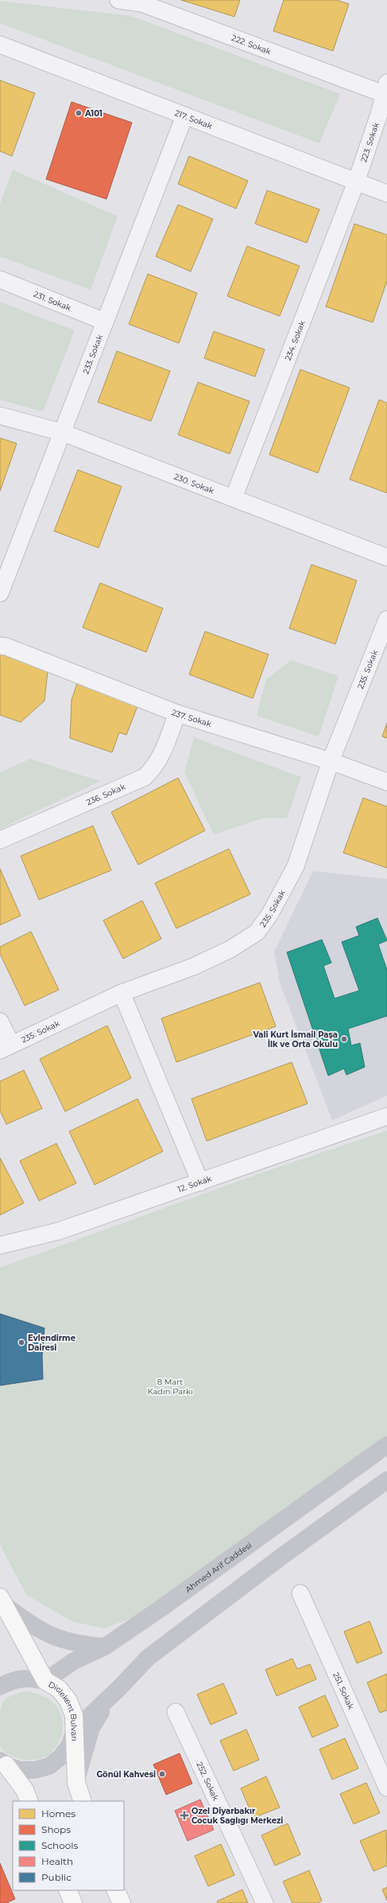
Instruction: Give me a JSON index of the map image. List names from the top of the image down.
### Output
{
  "streets": {
    "main road": ["Ahmed Arif Caddesi", "Diclekent Bulvarı"],
    "street": [
      "222. Sokak",
      "217. Sokak",
      "223. Sokak",
      "231. Sokak",
      "234. Sokak",
      "233. Sokak",
      "230. Sokak",
      "235. Sokak",
      "237. Sokak",
      "236. Sokak",
      "12. Sokak",
      "251. Sokak",
      "252. Sokak"
    ]
  },
  "crossings": [
    ["222. Sokak", "223. Sokak"],
    ["217. Sokak", "223. Sokak"],
    ["217. Sokak", "234. Sokak"],
    ["217. Sokak", "233. Sokak"],
    ["223. Sokak", "234. Sokak"],
    ["231. Sokak", "233. Sokak"],
    ["234. Sokak", "230. Sokak"],
    ["233. Sokak", "230. Sokak"],
    ["235. Sokak", "237. Sokak"],
    ["237. Sokak", "236. Sokak"],
    ["Ahmed Arif Caddesi", "Diclekent Bulvarı"]
  ],
  "parks": ["8 Mart Kadın Parkı"],
  "places": {
    "other": [
      "A101",
      "Vali Kurt İsmail Paşa İlk ve Orta Okulu",
      "Evlendirme Dairesi",
      "Gönül Kahvesi"
    ],
    "health": ["Ozel Diyarbakır Cocuk Saglıgı Merkezi"]
  },
  "legend": [
    "Homes",
    "Shops",
    "Schools",
    "Health",
    "Public"
  ]
}
